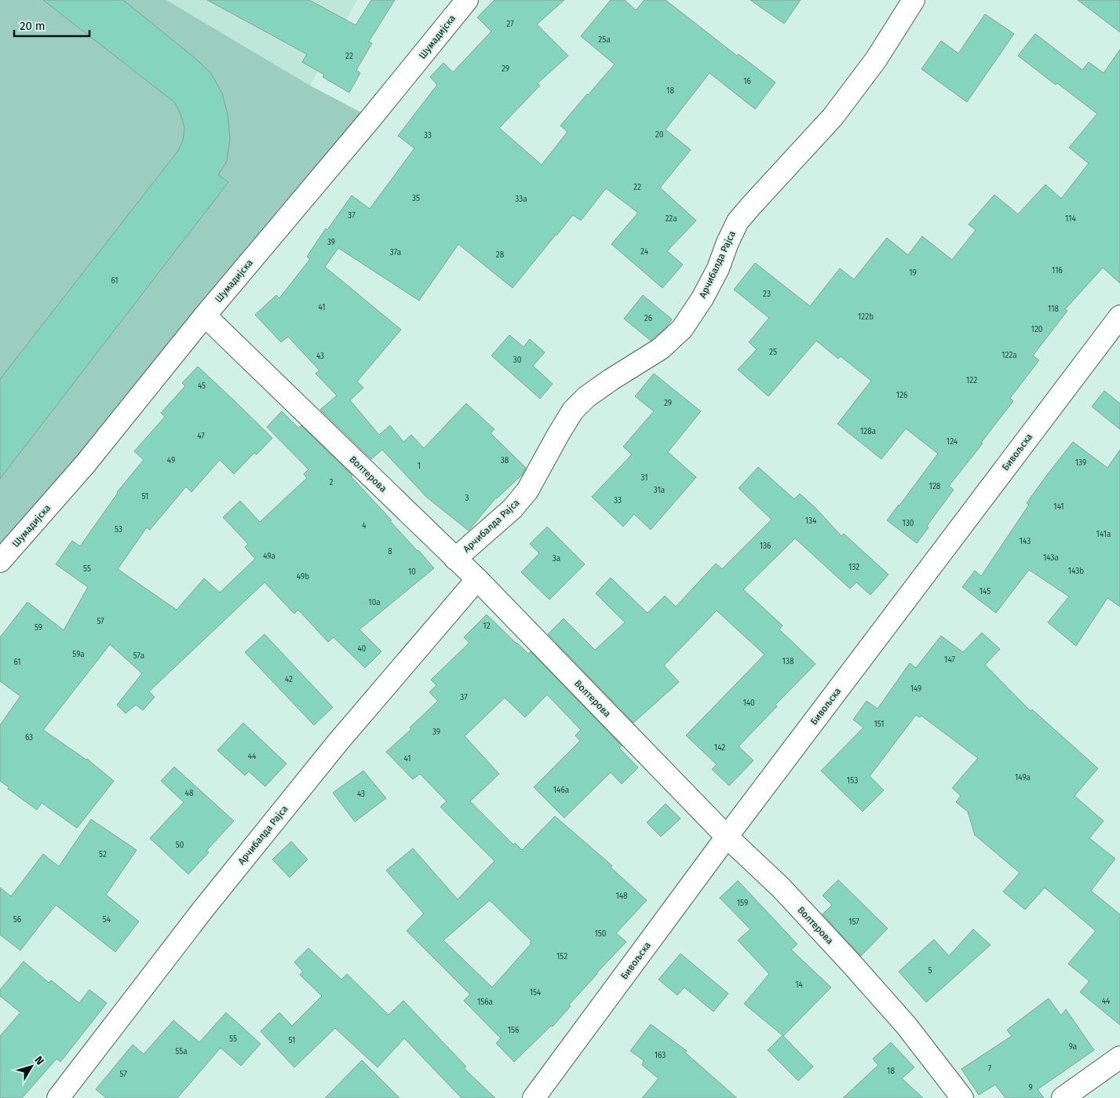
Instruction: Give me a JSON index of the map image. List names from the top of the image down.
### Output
{
  "streets": {
    "street": [
      "Шумадијска",
      "Арчибалда Рајса",
      "Бивољска",
      "Волтерова"
    ]
  },
  "crossings": [
    ["Шумадијска", "Волтерова"],
    ["Арчибалда Рајса", "Волтерова"],
    ["Бивољска", "Волтерова"]
  ],
  "house_numbers": [
    "27",
    "25a",
    "22",
    "29",
    "16",
    "18",
    "20",
    "33",
    "22",
    "35",
    "33a",
    "37",
    "22a",
    "114",
    "39",
    "24",
    "37a",
    "28",
    "116",
    "19",
    "61",
    "23",
    "41",
    "118",
    "122b",
    "26",
    "120",
    "25",
    "122a",
    "43",
    "30",
    "122",
    "45",
    "126",
    "29",
    "128a",
    "47",
    "124",
    "49",
    "38",
    "139",
    "1",
    "31",
    "2",
    "128",
    "31a",
    "51",
    "3",
    "33",
    "141",
    "134",
    "130",
    "4",
    "53",
    "141a",
    "143",
    "136",
    "8",
    "49a",
    "143a",
    "3a",
    "132",
    "55",
    "143b",
    "10",
    "49b",
    "145",
    "10a",
    "57",
    "12",
    "59",
    "40",
    "59a",
    "57a",
    "147",
    "138",
    "61",
    "42",
    "149",
    "37",
    "140",
    "151",
    "39",
    "63",
    "142",
    "44",
    "41",
    "149a",
    "153",
    "146a",
    "48",
    "43",
    "50",
    "52",
    "148",
    "159",
    "56",
    "54",
    "157",
    "150",
    "152",
    "5",
    "14",
    "154",
    "44",
    "156a",
    "156",
    "55",
    "51",
    "9a",
    "55a",
    "163",
    "7",
    "18",
    "57",
    "9"
  ],
  "scale_bar": "20 m",
  "north": "top right"
}
